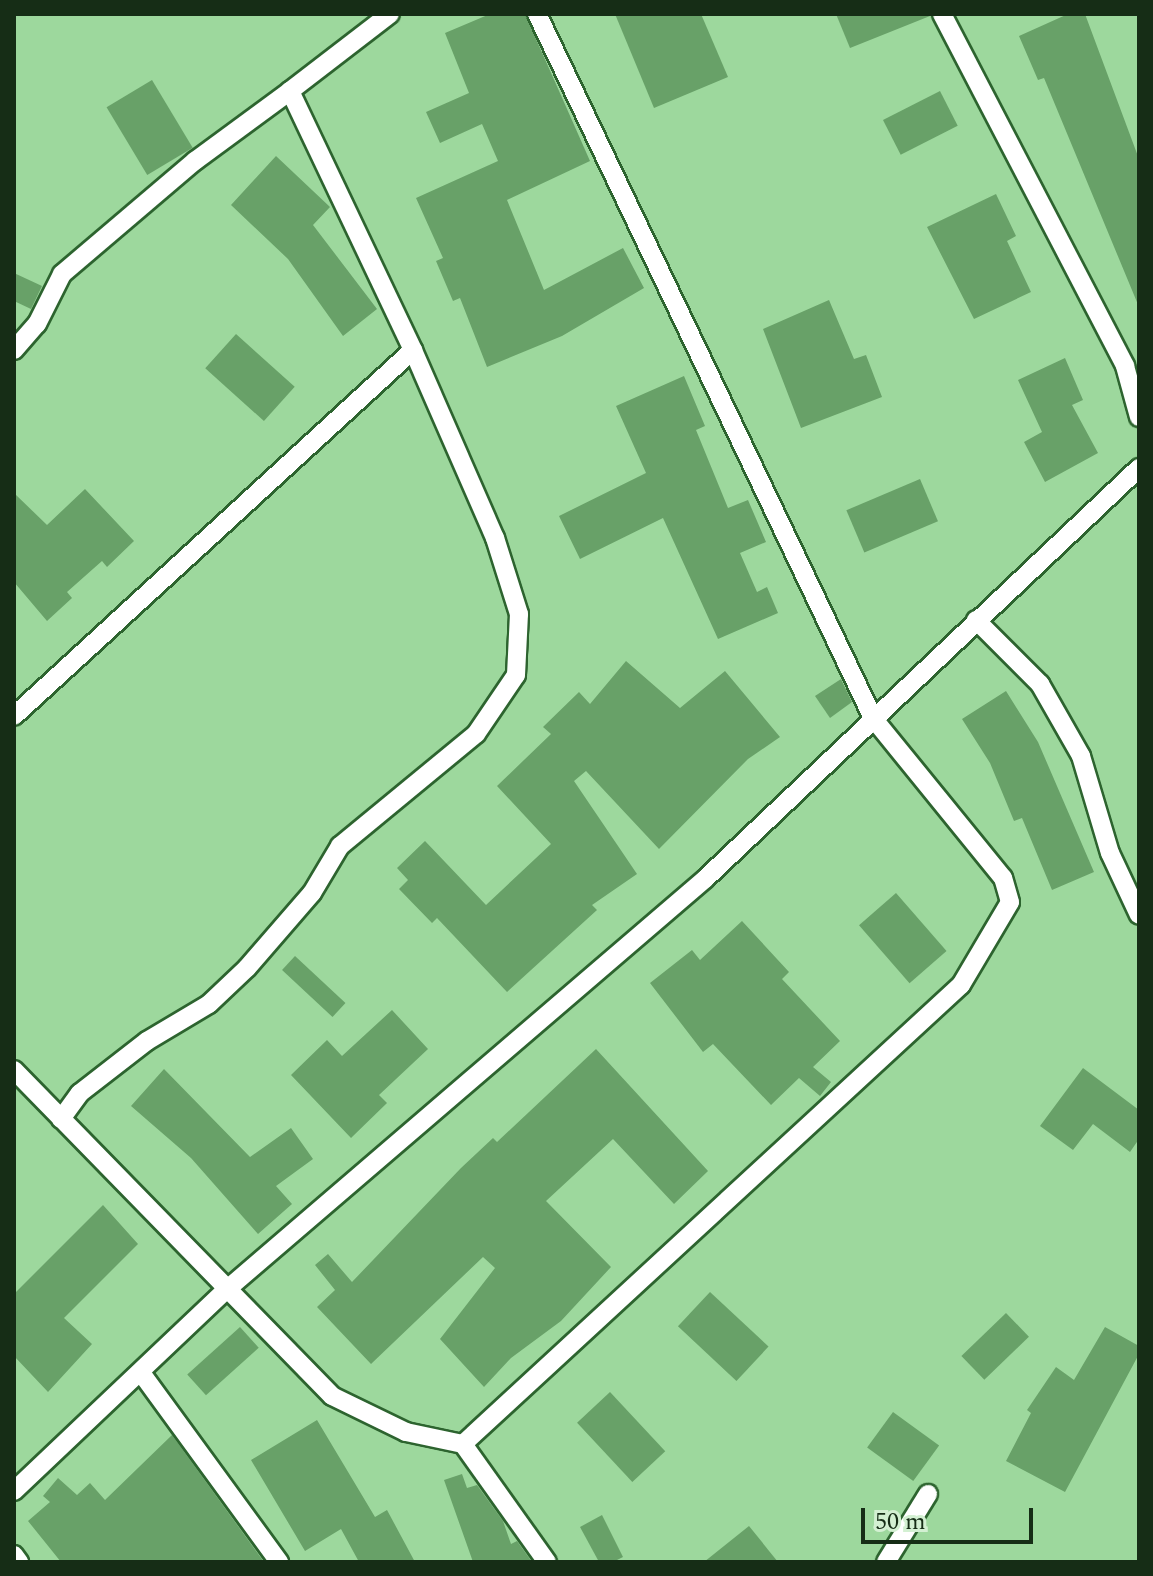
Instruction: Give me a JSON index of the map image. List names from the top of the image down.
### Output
{
  "scale_bar": "50 m"
}
